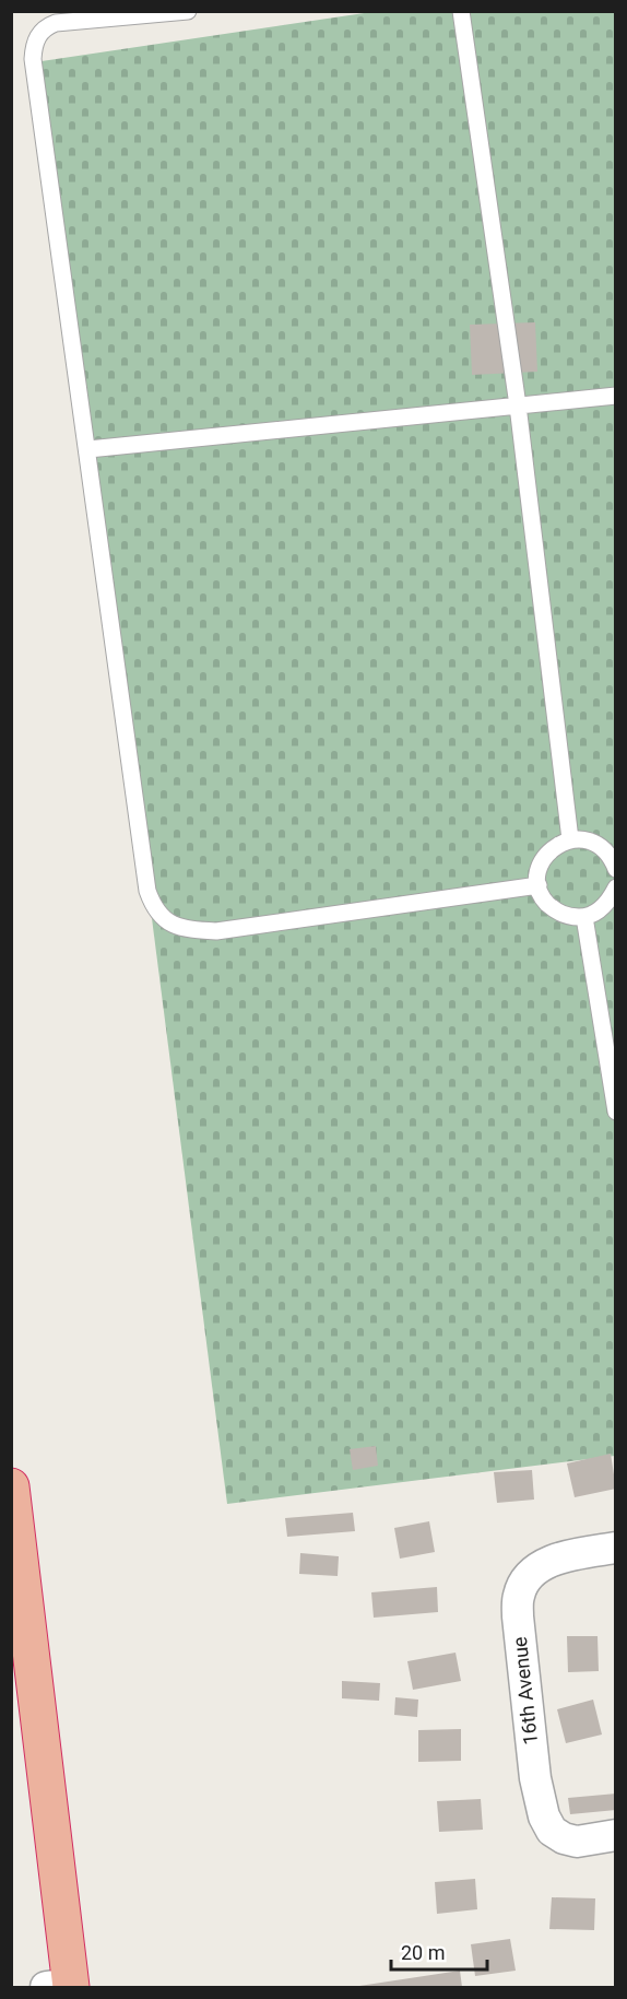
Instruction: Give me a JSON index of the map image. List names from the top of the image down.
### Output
{
  "streets": {
    "street": ["16th Avenue"]
  },
  "scale_bar": "20 m"
}
